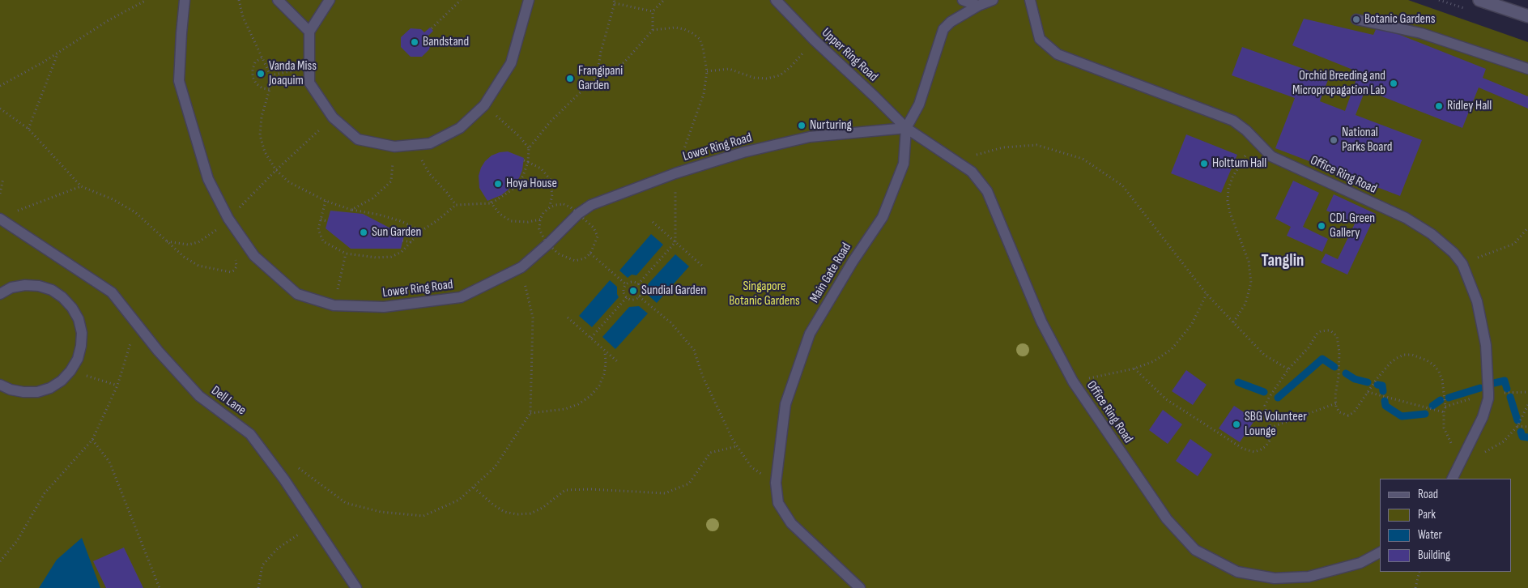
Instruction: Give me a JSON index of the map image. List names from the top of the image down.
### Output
{
  "streets": {
    "lane": [
      "Upper Ring Road",
      "Lower Ring Road",
      "Office Ring Road",
      "Main Gate Road",
      "Dell Lane"
    ]
  },
  "crossings": [
    ["Upper Ring Road", "Lower Ring Road"],
    ["Upper Ring Road", "Office Ring Road"],
    ["Upper Ring Road", "Main Gate Road"],
    ["Lower Ring Road", "Office Ring Road"],
    ["Lower Ring Road", "Main Gate Road"],
    ["Office Ring Road", "Main Gate Road"]
  ],
  "districts": ["Tanglin"],
  "parks": ["Singapore Botanic Gardens"],
  "places": [
    "Botanic Gardens",
    "Bandstand",
    "Vanda Miss Joaquim",
    "Frangipani Garden",
    "Orchid Breeding and Micropropagation Lab",
    "Ridley Hall",
    "Nurturing",
    "National Parks Board",
    "Holttum Hall",
    "Hoya House",
    "CDL Green Gallery",
    "Sun Garden",
    "Sundial Garden",
    "SBG Volunteer Lounge"
  ],
  "legend": [
    "Road",
    "Park",
    "Water",
    "Building"
  ]
}
